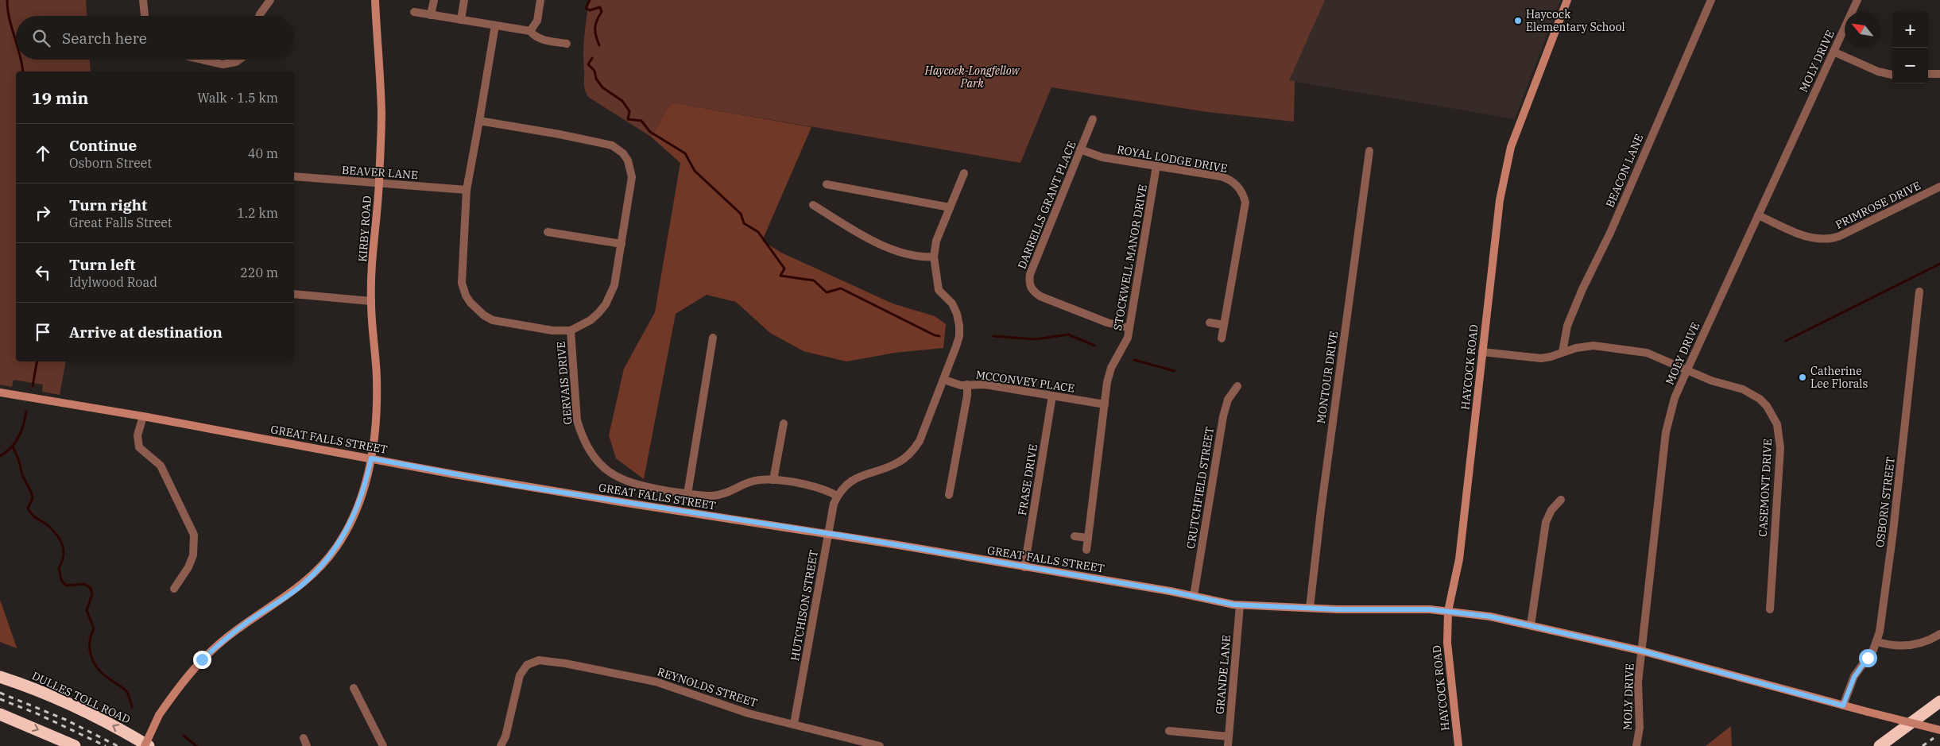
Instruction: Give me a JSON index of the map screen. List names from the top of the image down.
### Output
{
  "streets": {
    "highway": ["DULLES TOLL ROAD"],
    "main road": ["KIRBY ROAD", "HAYCOCK ROAD", "GREAT FALLS STREET"],
    "street": [
      "MOLY DRIVE",
      "ROYAL LODGE DRIVE",
      "BEACON LANE",
      "BEAVER LANE",
      "DARRELLS GRANT PLACE",
      "PRIMROSE DRIVE",
      "STOCKWELL MANOR DRIVE",
      "MONTOUR DRIVE",
      "MCCONVEY PLACE",
      "GERVAIS DRIVE",
      "FRASE DRIVE",
      "CRUTCHFIELD STREET",
      "CASEMONT DRIVE",
      "OSBORN STREET",
      "HUTCHISON STREET",
      "GRANDE LANE",
      "REYNOLDS STREET"
    ]
  },
  "crossings": [
    ["MOLY DRIVE", "PRIMROSE DRIVE"],
    ["MOLY DRIVE", "GREAT FALLS STREET"],
    ["MOLY DRIVE", "CASEMONT DRIVE"],
    ["ROYAL LODGE DRIVE", "DARRELLS GRANT PLACE"],
    ["ROYAL LODGE DRIVE", "STOCKWELL MANOR DRIVE"],
    ["BEACON LANE", "CASEMONT DRIVE"],
    ["BEAVER LANE", "KIRBY ROAD"],
    ["DARRELLS GRANT PLACE", "STOCKWELL MANOR DRIVE"],
    ["KIRBY ROAD", "GREAT FALLS STREET"],
    ["STOCKWELL MANOR DRIVE", "MCCONVEY PLACE"],
    ["HAYCOCK ROAD", "GREAT FALLS STREET"],
    ["HAYCOCK ROAD", "CASEMONT DRIVE"],
    ["MONTOUR DRIVE", "GREAT FALLS STREET"],
    ["MCCONVEY PLACE", "FRASE DRIVE"],
    ["MCCONVEY PLACE", "HUTCHISON STREET"],
    ["GERVAIS DRIVE", "HUTCHISON STREET"],
    ["GREAT FALLS STREET", "FRASE DRIVE"],
    ["GREAT FALLS STREET", "CRUTCHFIELD STREET"],
    ["GREAT FALLS STREET", "OSBORN STREET"],
    ["GREAT FALLS STREET", "HUTCHISON STREET"],
    ["GREAT FALLS STREET", "GRANDE LANE"],
    ["HUTCHISON STREET", "REYNOLDS STREET"]
  ],
  "parks": ["Haycock-Longfellow Park"],
  "places": ["Haycock Elementary School", "Catherine Lee Florals"],
  "north": "top left",
  "page": {
    "map_buttons": ["+", "−"],
    "search": "Search here",
    "heading": ["19 min", "Walk · 1.5 km"],
    "list": [
      ["Continue", "Osborn Street", "40 m"],
      ["Turn right", "Great Falls Street", "1.2 km"],
      ["Turn left", "Idylwood Road", "220 m"],
      "Arrive at destination"
    ]
  }
}
